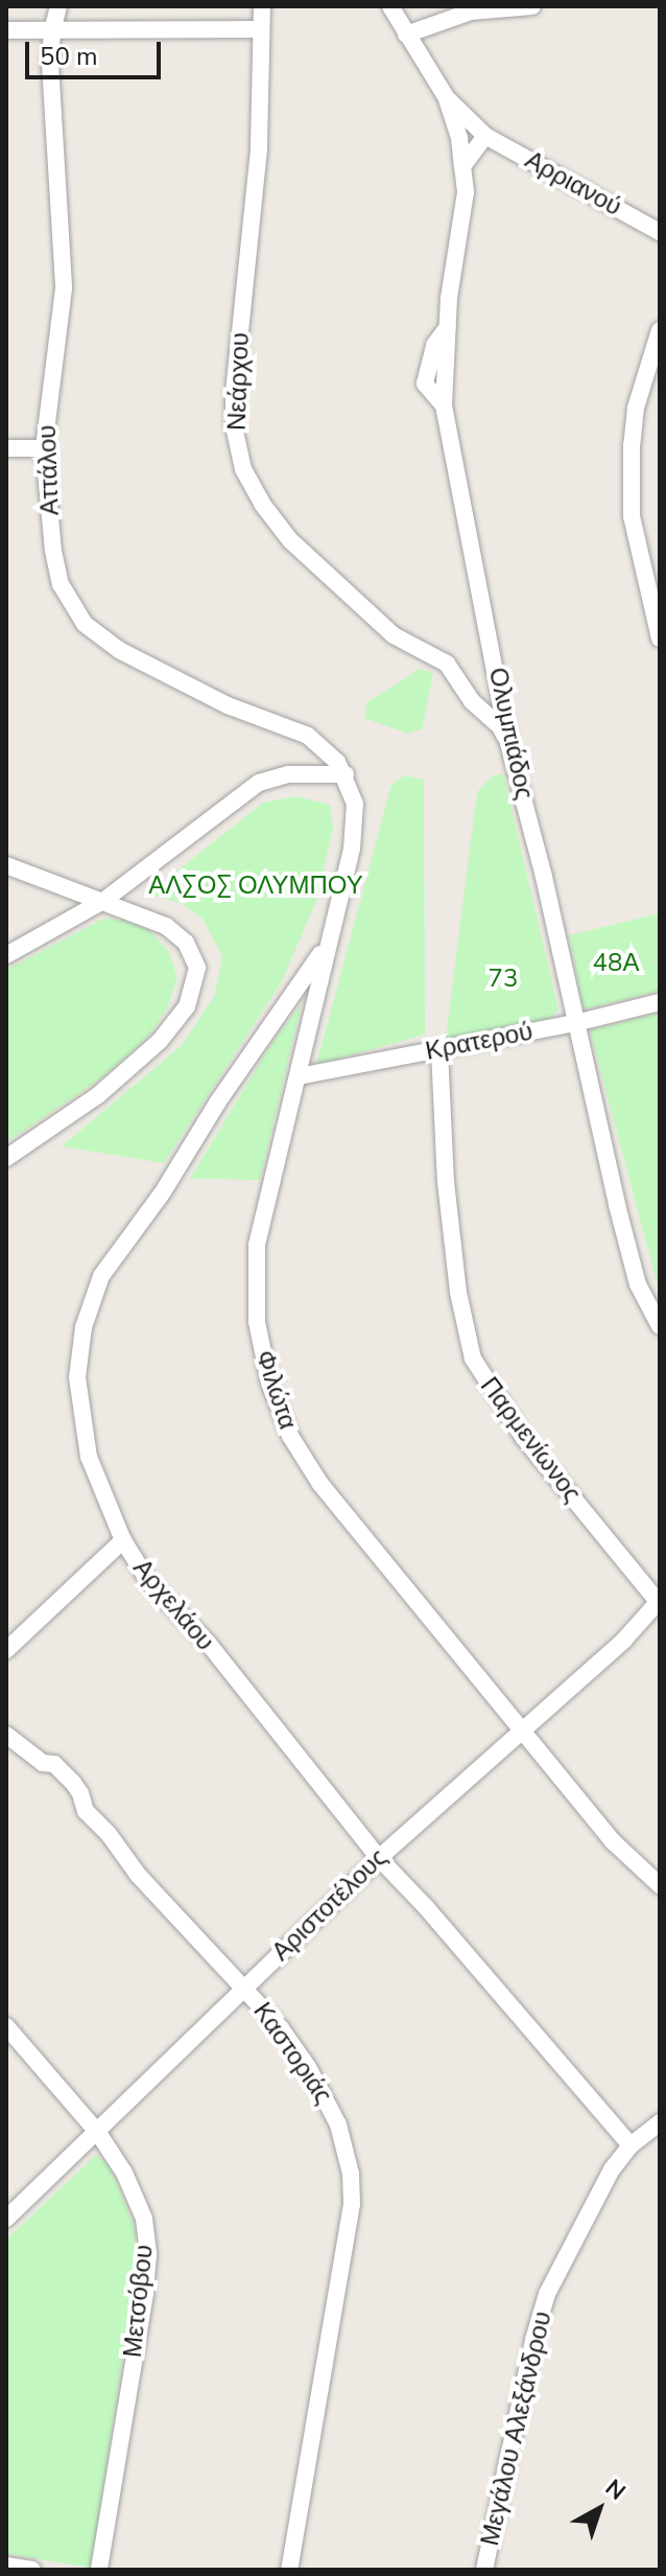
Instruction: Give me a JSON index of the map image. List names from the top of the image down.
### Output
{
  "streets": {
    "street": [
      "Αρριανού",
      "Νεάρχου",
      "Αττάλου",
      "Ολυμπιάδος",
      "Κρατερού",
      "Φιλώτα",
      "Παρμενίωνος",
      "Αρχελάου",
      "Αριστοτέλους",
      "Καστοριάς",
      "Μετσόβου",
      "Μεγάλου Αλεξάνδρου"
    ]
  },
  "crossings": [
    ["Αρριανού", "Ολυμπιάδος"],
    ["Νεάρχου", "Ολυμπιάδος"],
    ["Αττάλου", "Φιλώτα"],
    ["Ολυμπιάδος", "Κρατερού"],
    ["Κρατερού", "Φιλώτα"],
    ["Κρατερού", "Παρμενίωνος"],
    ["Φιλώτα", "Αρχελάου"],
    ["Φιλώτα", "Αριστοτέλους"],
    ["Παρμενίωνος", "Αριστοτέλους"],
    ["Αρχελάου", "Αριστοτέλους"],
    ["Αρχελάου", "Μεγάλου Αλεξάνδρου"],
    ["Αριστοτέλους", "Καστοριάς"],
    ["Αριστοτέλους", "Μετσόβου"]
  ],
  "parks": ["ΑΛΣΟΣ ΟΛΥΜΠΟΥ", "48Α", "73"],
  "scale_bar": "50 m",
  "north": "top right"
}
